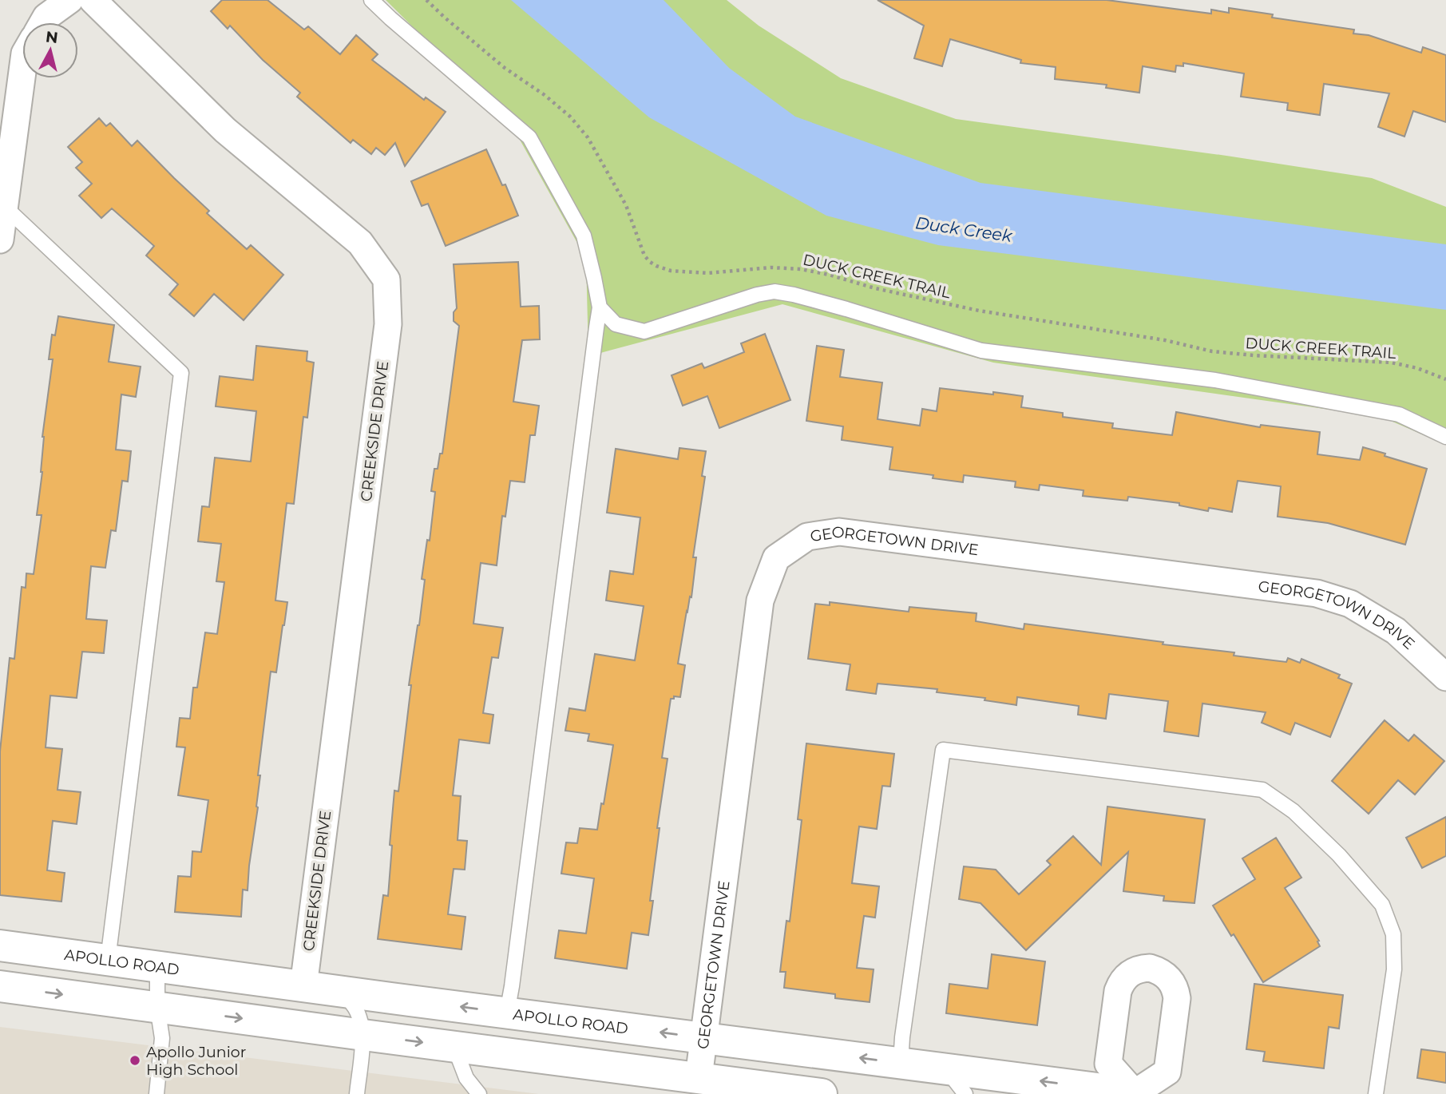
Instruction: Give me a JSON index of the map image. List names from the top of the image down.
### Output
{
  "streets": {
    "street": ["CREEKSIDE DRIVE", "GEORGETOWN DRIVE", "APOLLO ROAD"],
    "path": ["DUCK CREEK TRAIL"]
  },
  "crossings": [
    ["CREEKSIDE DRIVE", "APOLLO ROAD"],
    ["GEORGETOWN DRIVE", "APOLLO ROAD"]
  ],
  "water": ["Duck Creek"],
  "places": ["Apollo Junior High School"],
  "north": "top"
}
